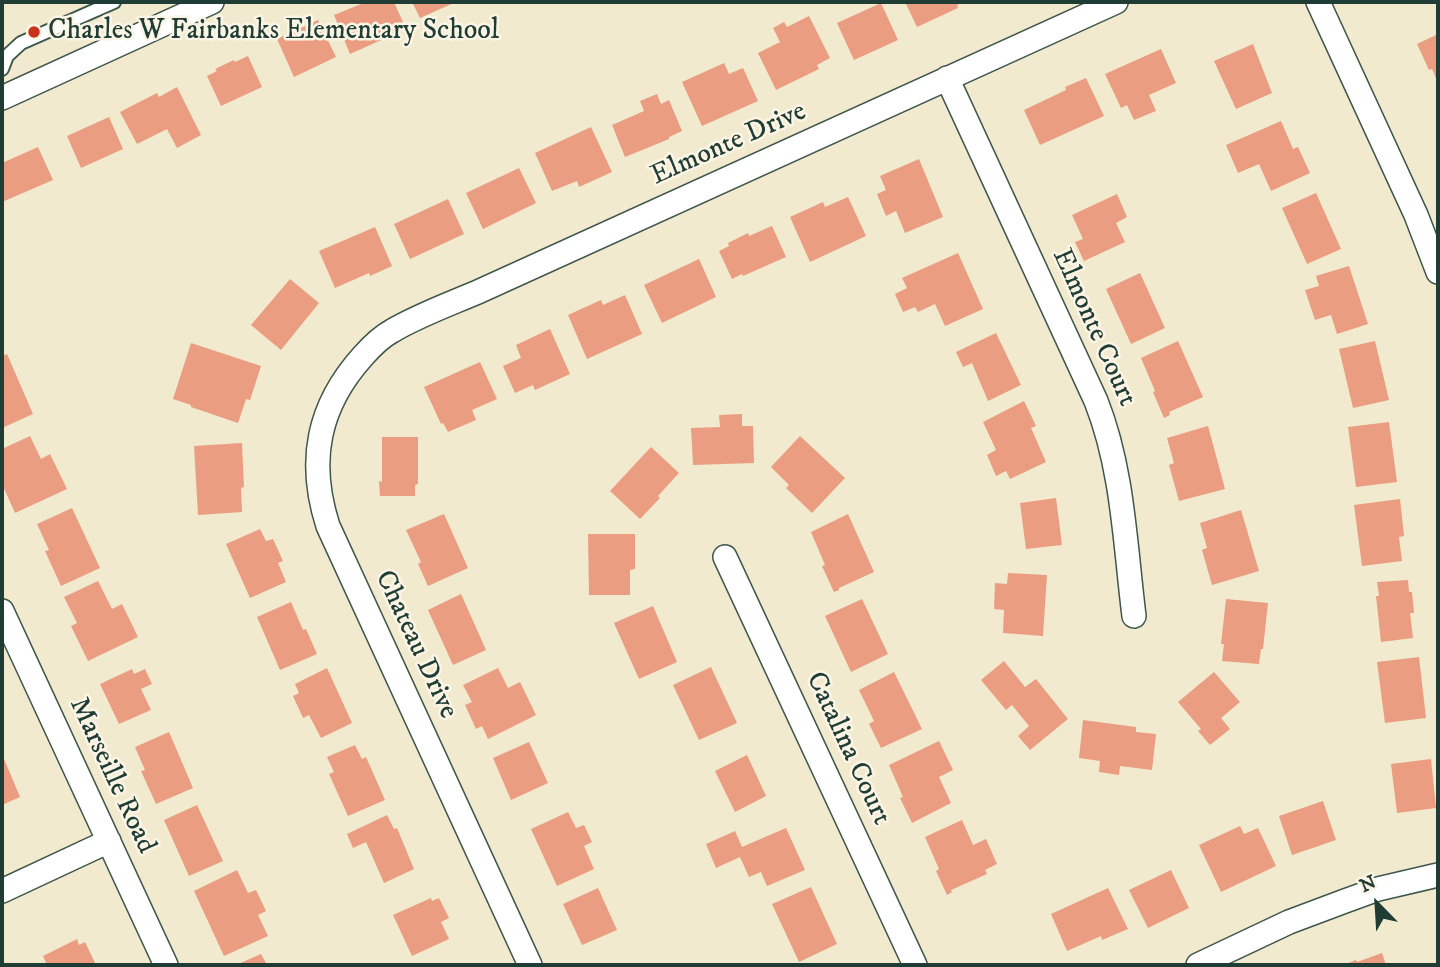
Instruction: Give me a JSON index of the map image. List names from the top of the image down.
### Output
{
  "streets": {
    "street": [
      "Elmonte Drive",
      "Elmonte Court",
      "Chateau Drive",
      "Catalina Court",
      "Marseille Road"
    ]
  },
  "crossings": [
    ["Elmonte Drive", "Elmonte Court"],
    ["Elmonte Drive", "Chateau Drive"]
  ],
  "places": ["Charles W Fairbanks Elementary School"],
  "north": "top left"
}
